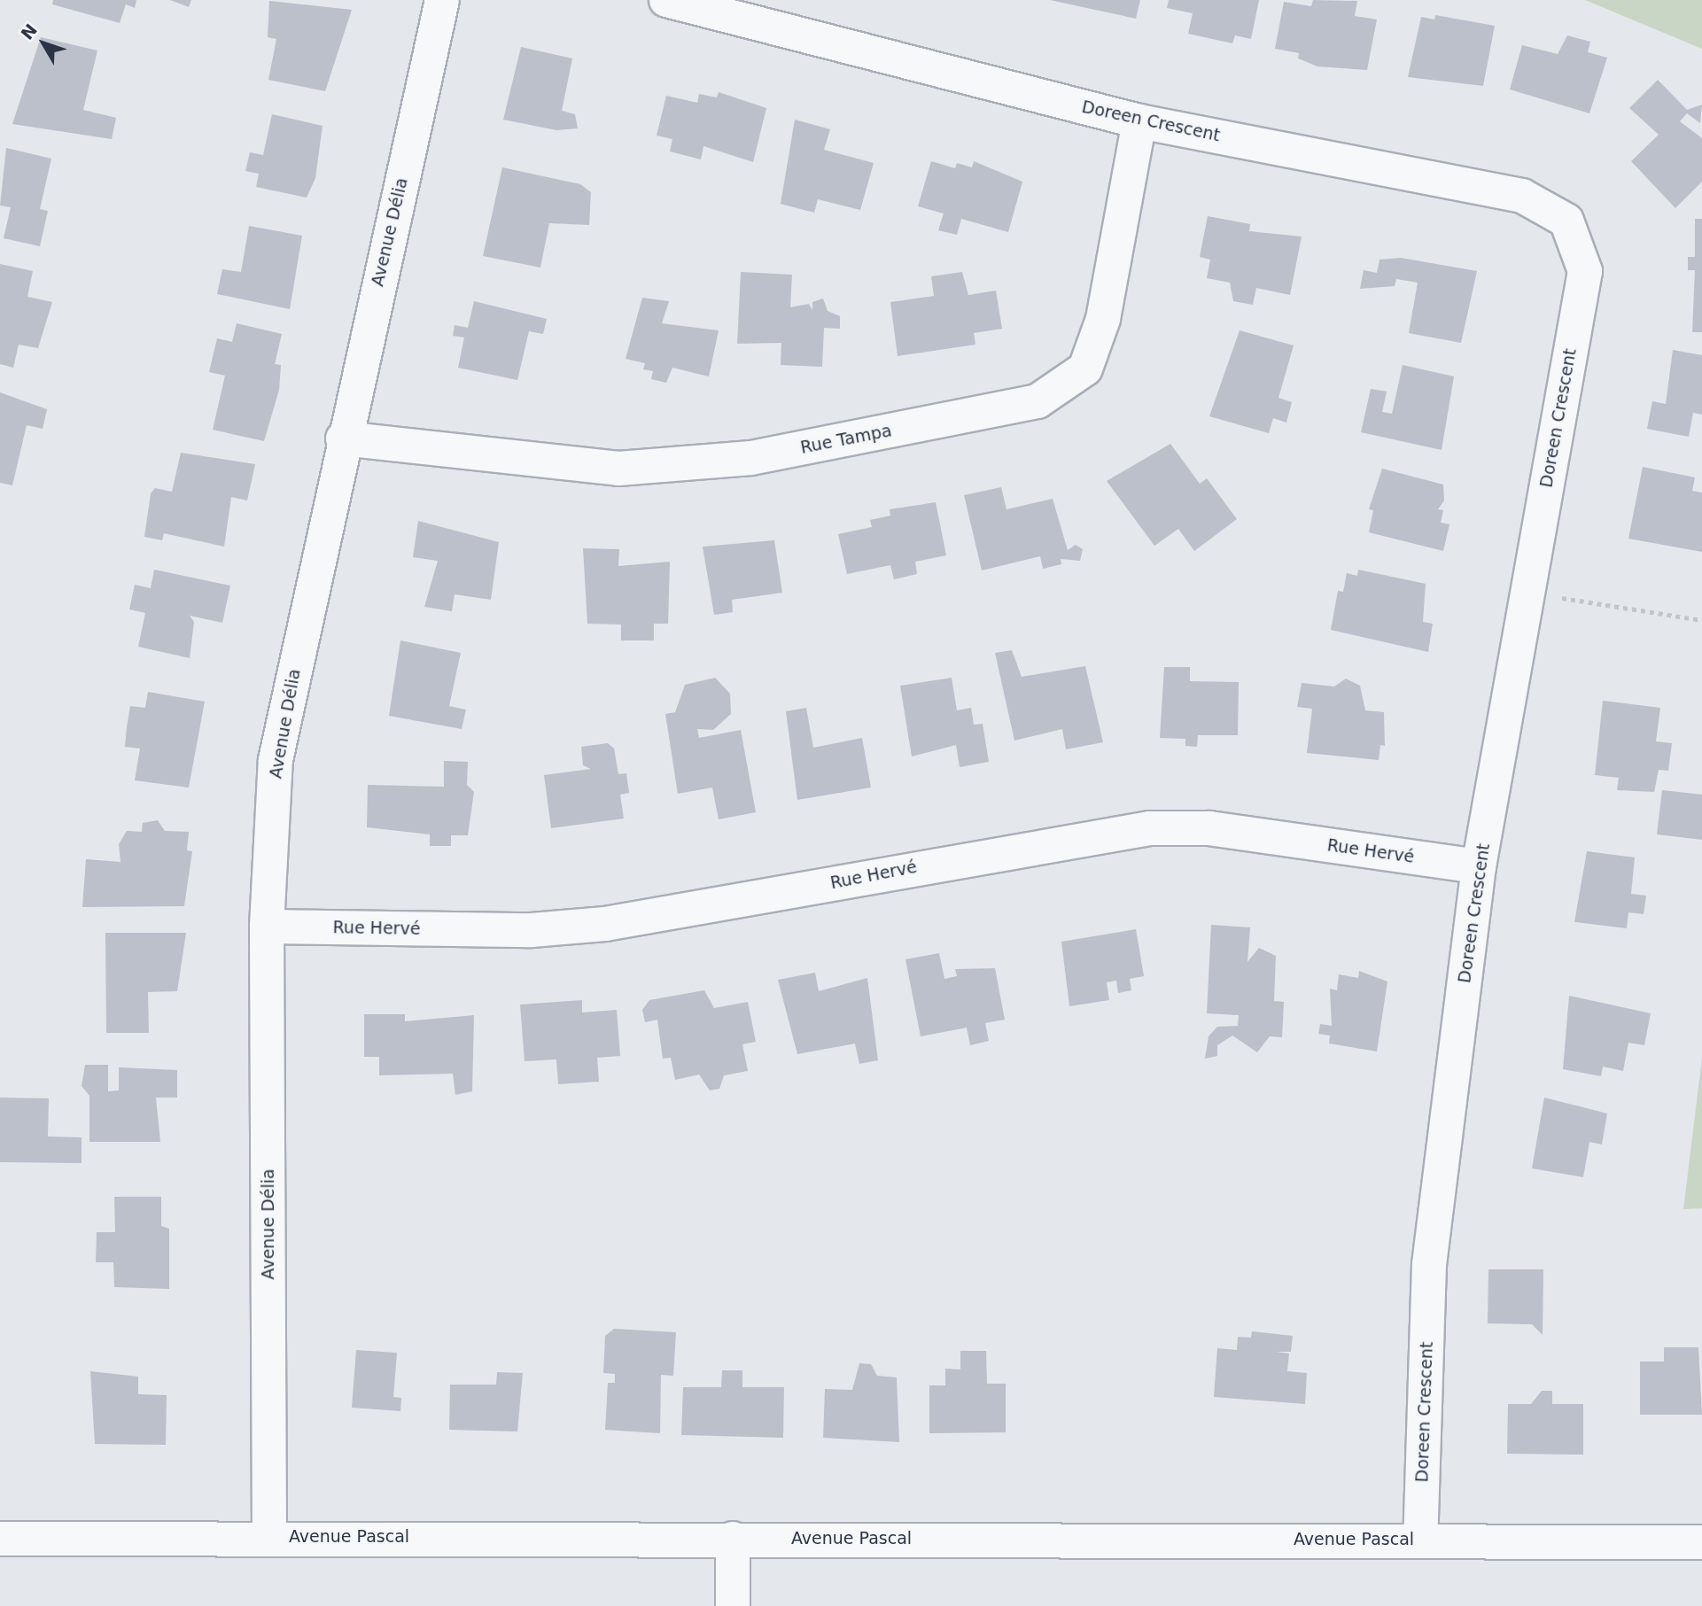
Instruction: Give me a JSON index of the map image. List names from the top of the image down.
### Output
{
  "streets": {
    "street": [
      "Doreen Crescent",
      "Avenue Délia",
      "Rue Tampa",
      "Rue Hervé",
      "Avenue Pascal"
    ]
  },
  "crossings": [
    ["Doreen Crescent", "Rue Tampa"],
    ["Doreen Crescent", "Rue Hervé"],
    ["Doreen Crescent", "Avenue Pascal"],
    ["Avenue Délia", "Rue Tampa"],
    ["Avenue Délia", "Rue Hervé"],
    ["Avenue Délia", "Avenue Pascal"]
  ],
  "north": "top left"
}
